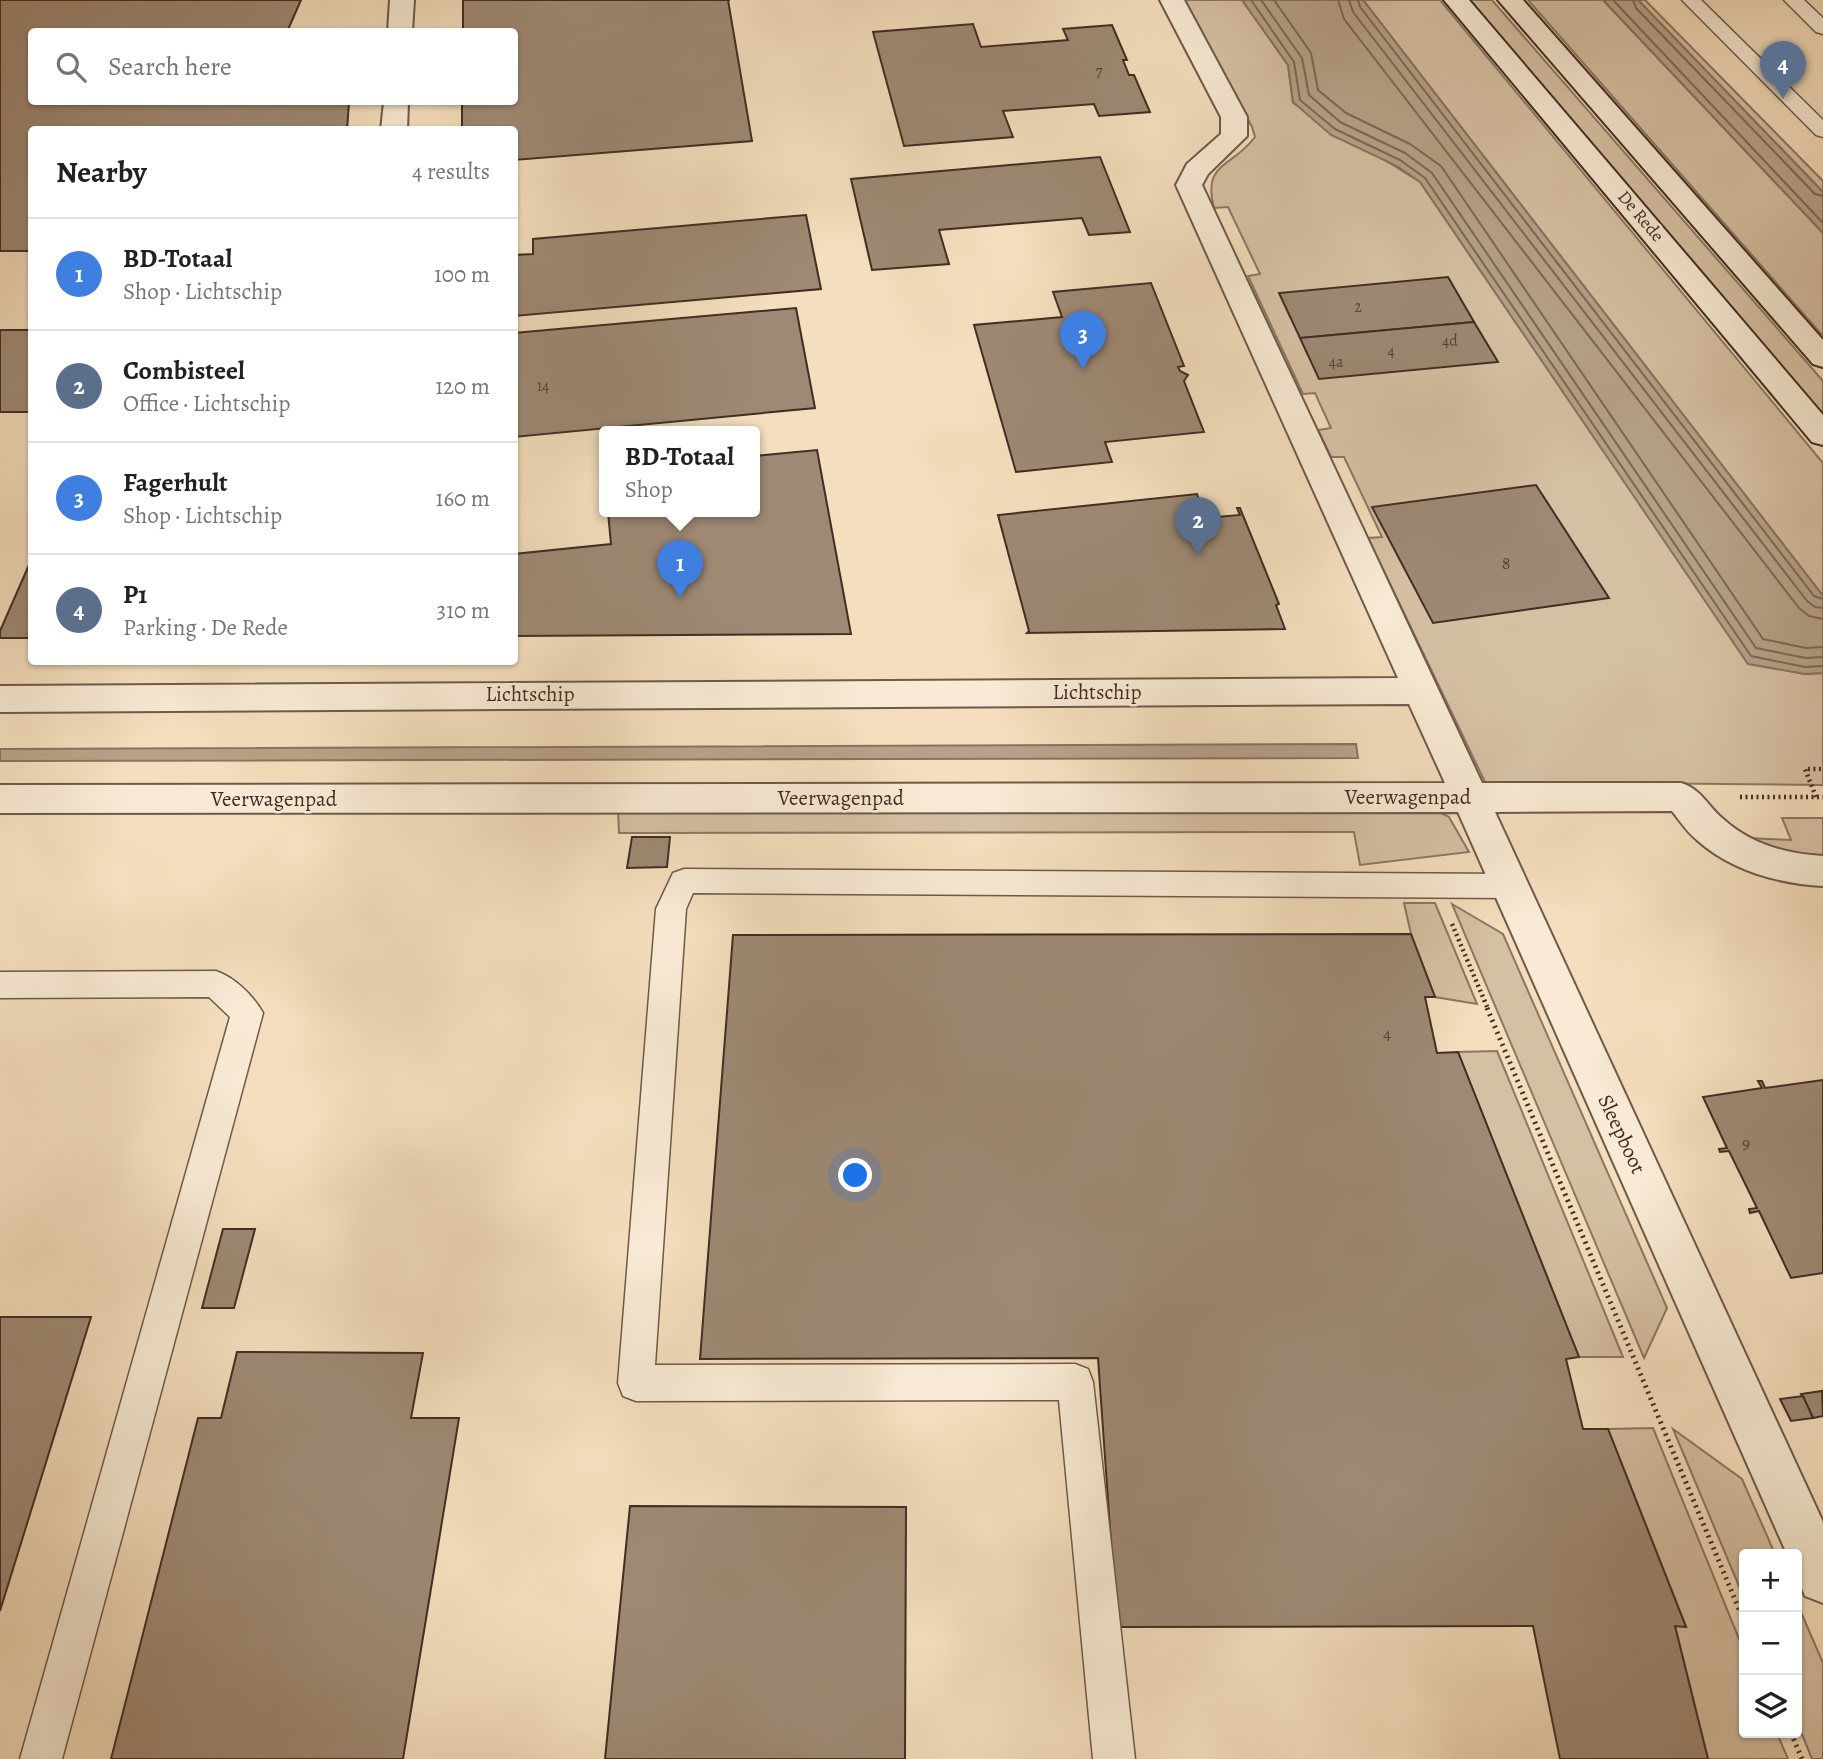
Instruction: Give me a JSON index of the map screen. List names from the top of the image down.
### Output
{
  "streets": {
    "street": [
      "De Rede",
      "Lichtschip",
      "Veerwagenpad",
      "Sleepboot"
    ]
  },
  "crossings": [
    ["Lichtschip", "Sleepboot"],
    ["Veerwagenpad", "Sleepboot"]
  ],
  "house_numbers": [
    "7",
    "2",
    "4d",
    "4",
    "4a",
    "14",
    "8",
    "4",
    "9"
  ],
  "page": {
    "search": "Search here",
    "pins": [
      "4",
      "3",
      "2",
      "1"
    ],
    "heading": ["Nearby", "4 results"],
    "list": [
      {
        "mark": "1",
        "name": "BD-Totaal",
        "note": "Shop · Lichtschip",
        "value": "100 m"
      },
      {
        "mark": "2",
        "name": "Combisteel",
        "note": "Office · Lichtschip",
        "value": "120 m"
      },
      {
        "mark": "3",
        "name": "Fagerhult",
        "note": "Shop · Lichtschip",
        "value": "160 m"
      },
      {
        "mark": "4",
        "name": "P1",
        "note": "Parking · De Rede",
        "value": "310 m"
      }
    ],
    "popup": ["BD-Totaal", "Shop"],
    "map_buttons": ["+", "−"]
  }
}
